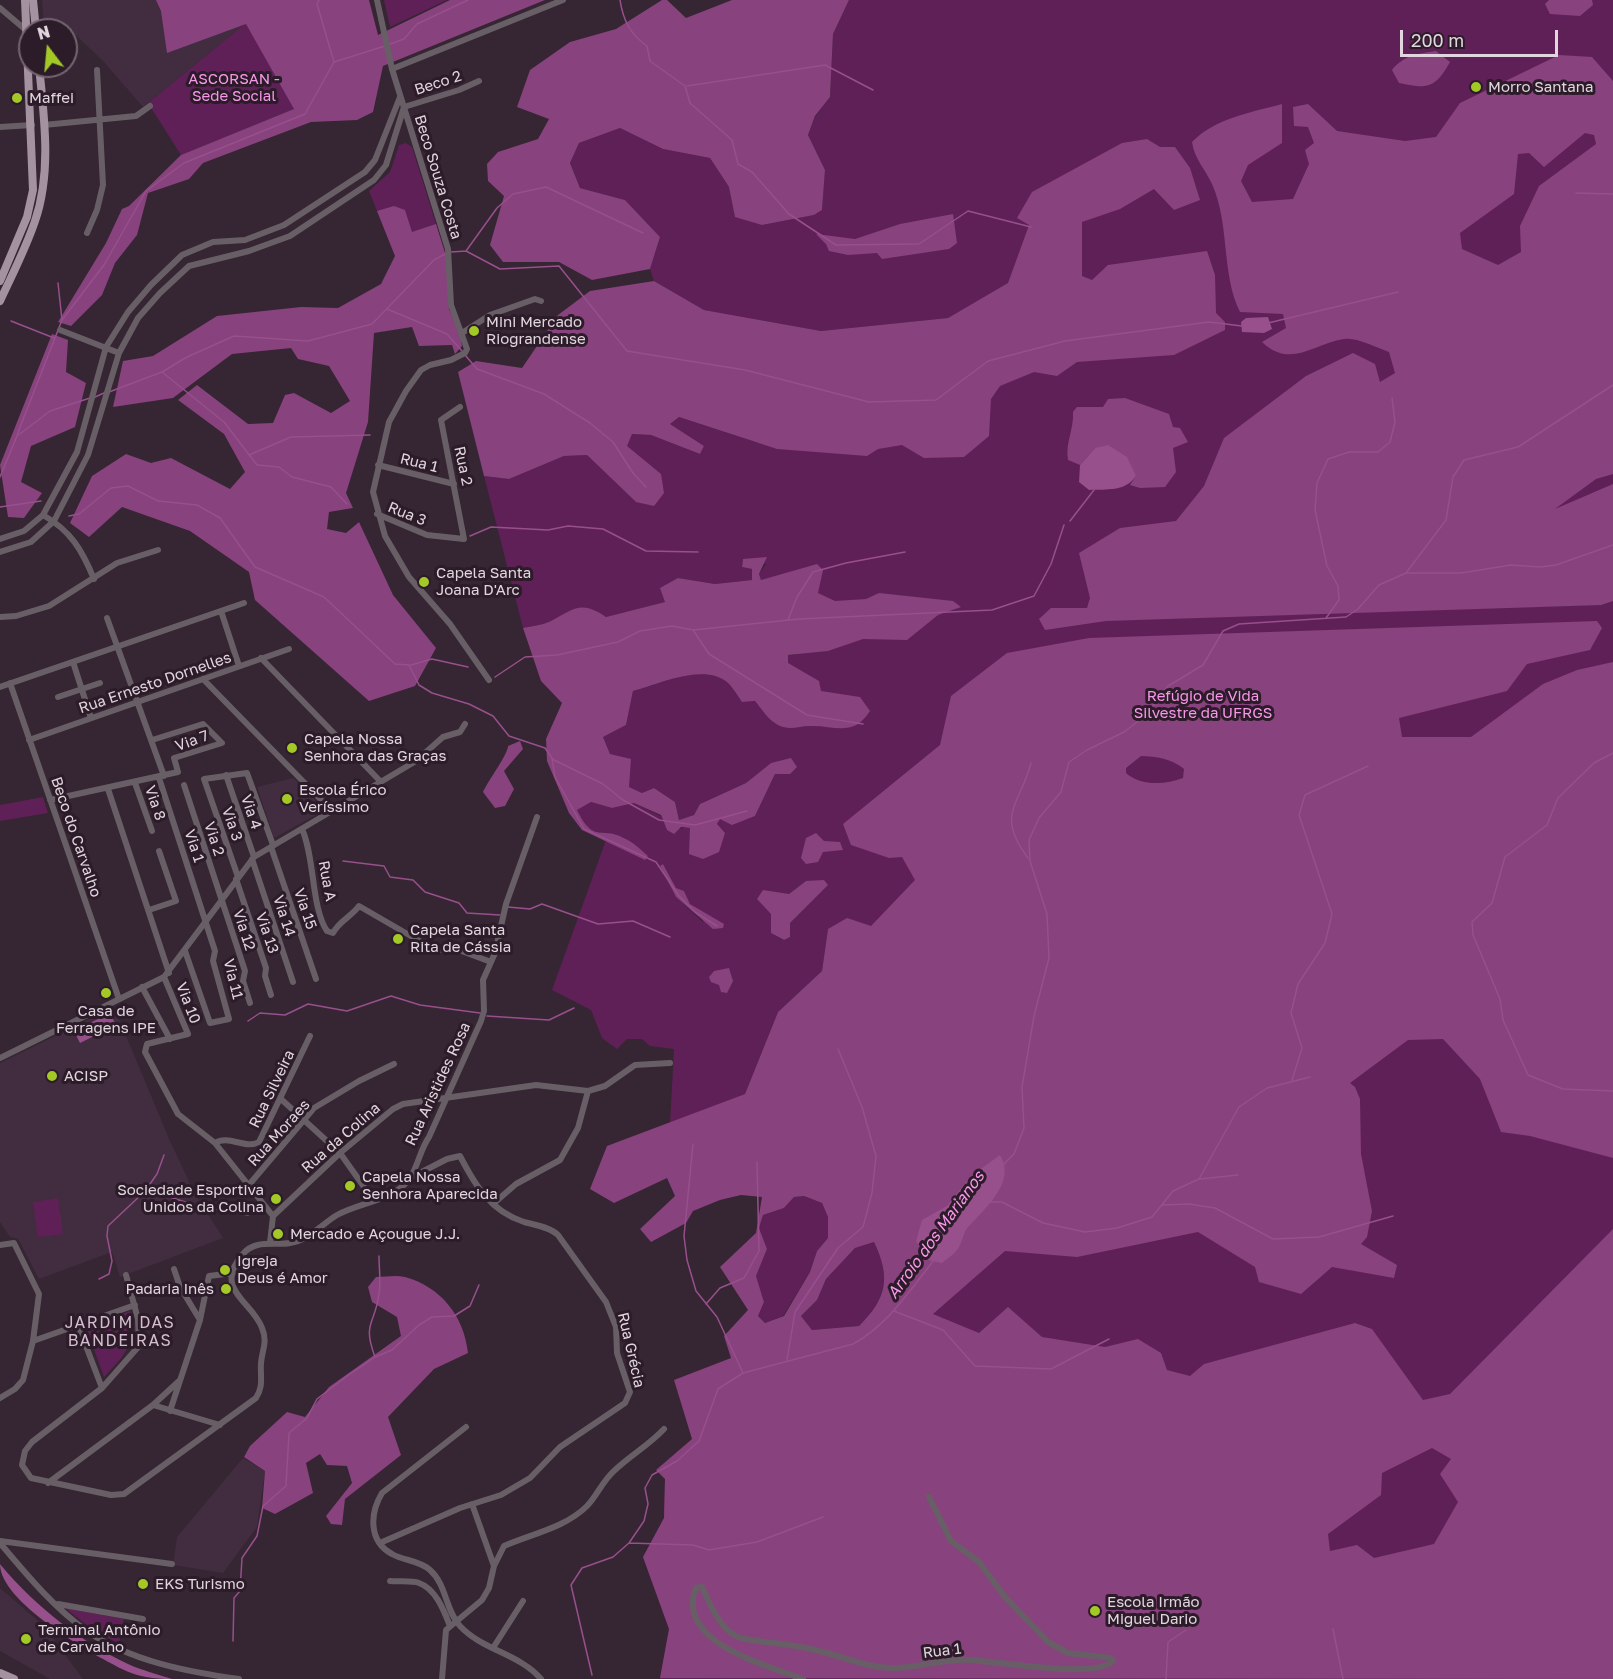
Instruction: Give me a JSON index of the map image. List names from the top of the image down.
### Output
{
  "streets": {
    "street": [
      "Beco 2",
      "Beco Souza Costa",
      "Rua 1",
      "Rua 2",
      "Rua 3",
      "Rua Ernesto Dornelles",
      "Via 7",
      "Via 8",
      "Via 4",
      "Via 3",
      "Beco do Carvalho",
      "Via 2",
      "Via 1",
      "Rua A",
      "Via 15",
      "Via 14",
      "Via 12",
      "Via 13",
      "Via 11",
      "Via 10",
      "Rua Aristides Rosa",
      "Rua Silveira",
      "Rua Moraes",
      "Rua da Colina",
      "Rua Grécia"
    ]
  },
  "crossings": [
    ["Beco 2", "Beco Souza Costa"],
    ["Rua 1", "Rua 2"],
    ["Rua 2", "Rua 3"],
    ["Rua Ernesto Dornelles", "Beco do Carvalho"],
    ["Rua Ernesto Dornelles", "Via 1"],
    ["Via 7", "Via 1"],
    ["Via 4", "Via 3"],
    ["Via 4", "Via 15"],
    ["Via 4", "Via 14"],
    ["Via 3", "Via 15"],
    ["Via 3", "Via 13"],
    ["Via 2", "Via 12"],
    ["Via 1", "Via 11"],
    ["Rua A", "Rua Aristides Rosa"],
    ["Rua Aristides Rosa", "Rua da Colina"],
    ["Rua Aristides Rosa", "Rua Grécia"]
  ],
  "districts": ["JARDIM DAS BANDEIRAS"],
  "water": ["Arroio dos Marianos"],
  "parks": ["ASCORSAN - Sede Social", "Refúgio de Vida Silvestre da UFRGS"],
  "places": [
    "Morro Santana",
    "Maffei",
    "Mini Mercado Riograndense",
    "Capela Santa Joana D'Arc",
    "Capela Nossa Senhora das Graças",
    "Escola Érico Veríssimo",
    "Capela Santa Rita de Cássia",
    "Casa de Ferragens IPE",
    "ACISP",
    "Capela Nossa Senhora Aparecida",
    "Sociedade Esportiva Unidos da Colina",
    "Mercado e Açougue J.J.",
    "Igreja Deus é Amor",
    "Padaria Inês",
    "EKS Turismo",
    "Escola Irmão Miguel Dario",
    "Terminal Antônio de Carvalho"
  ],
  "scale_bar": "200 m",
  "north": "top"
}
